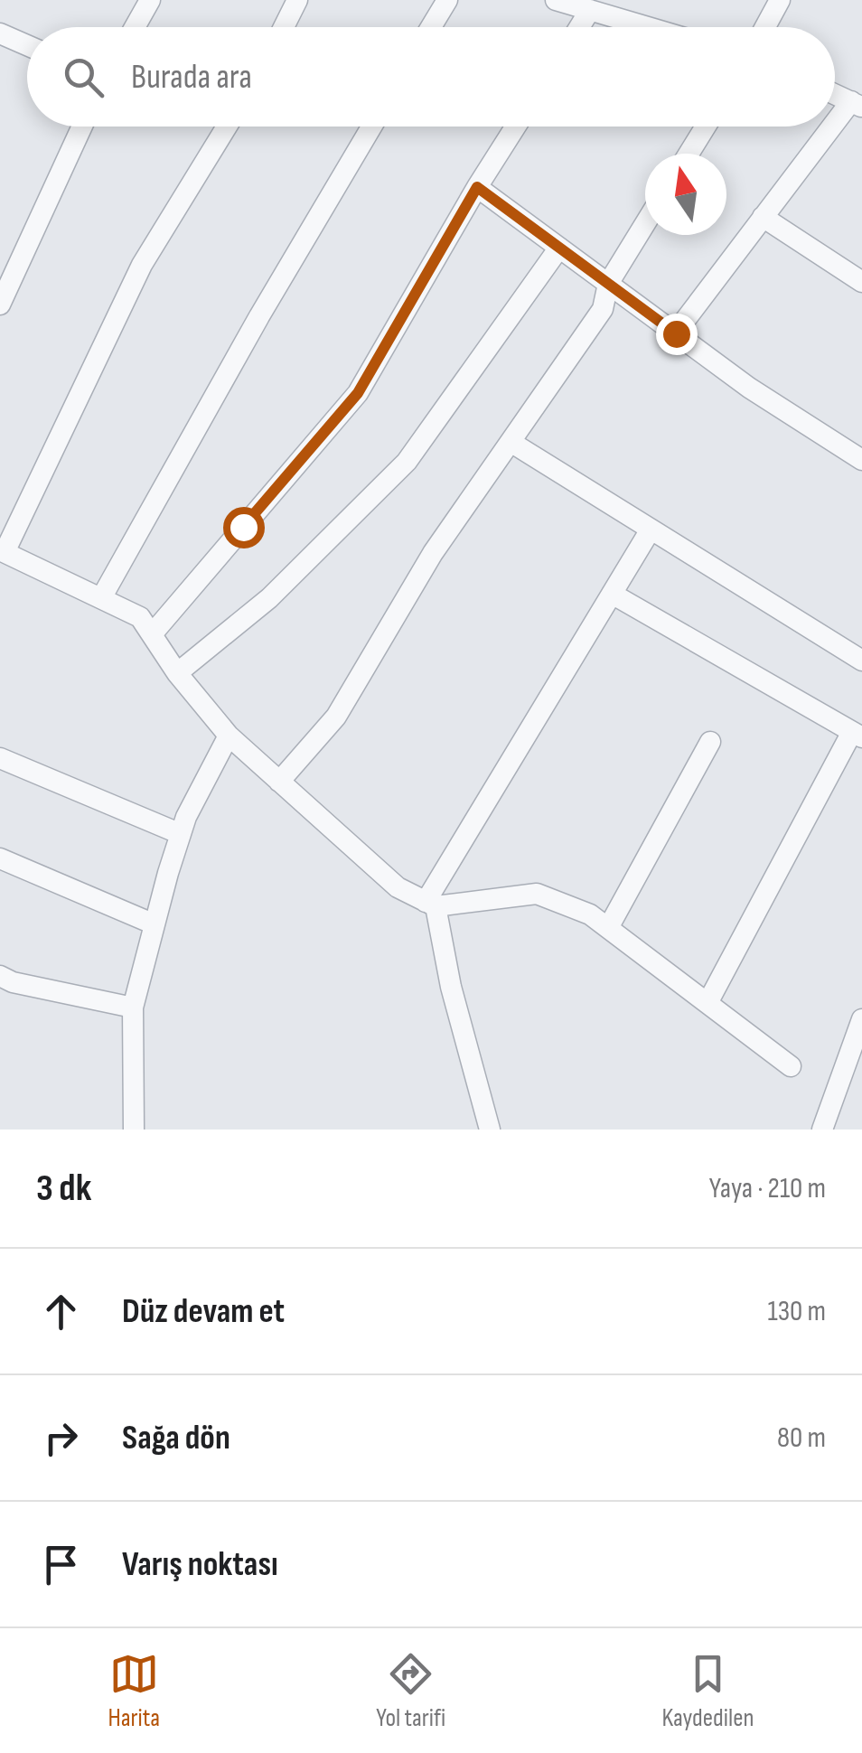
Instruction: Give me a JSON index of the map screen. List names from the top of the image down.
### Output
{
  "north": "top",
  "page": {
    "search": "Burada ara",
    "heading": ["3 dk", "Yaya · 210 m"],
    "list": [
      ["Düz devam et", "130 m"],
      ["Sağa dön", "80 m"],
      "Varış noktası"
    ],
    "nav": ["Harita", "Yol tarifi", "Kaydedilen"]
  }
}
